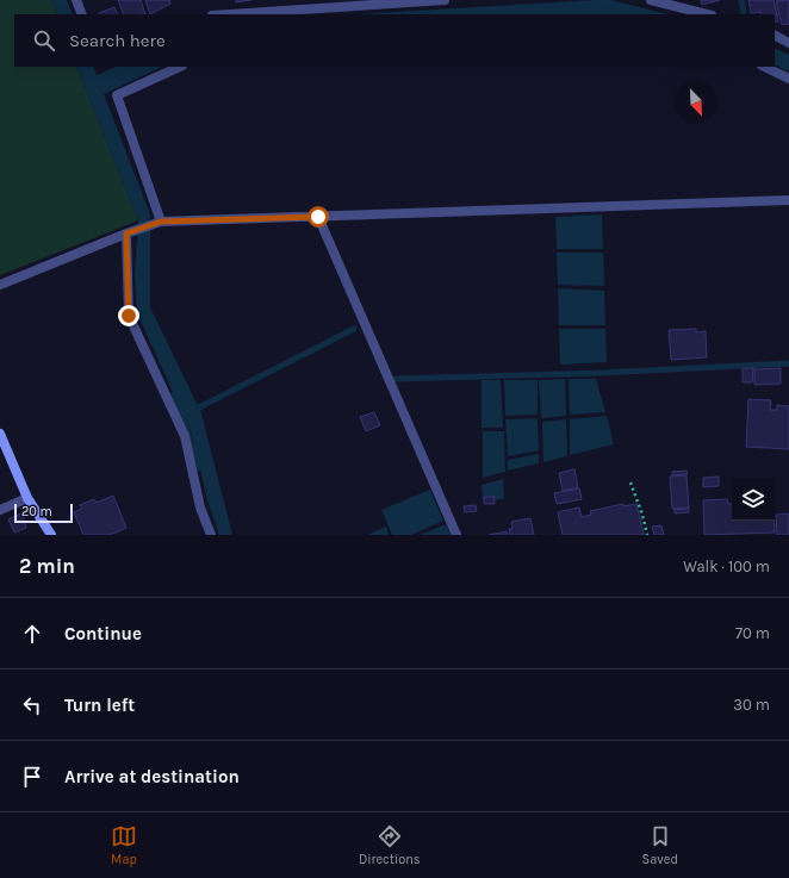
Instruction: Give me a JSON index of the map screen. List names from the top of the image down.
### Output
{
  "scale_bar": "20 m",
  "north": "bottom right",
  "page": {
    "search": "Search here",
    "scale": "20 m",
    "heading": ["2 min", "Walk · 100 m"],
    "list": [
      ["Continue", "70 m"],
      ["Turn left", "30 m"],
      "Arrive at destination"
    ],
    "nav": ["Map", "Directions", "Saved"]
  }
}
